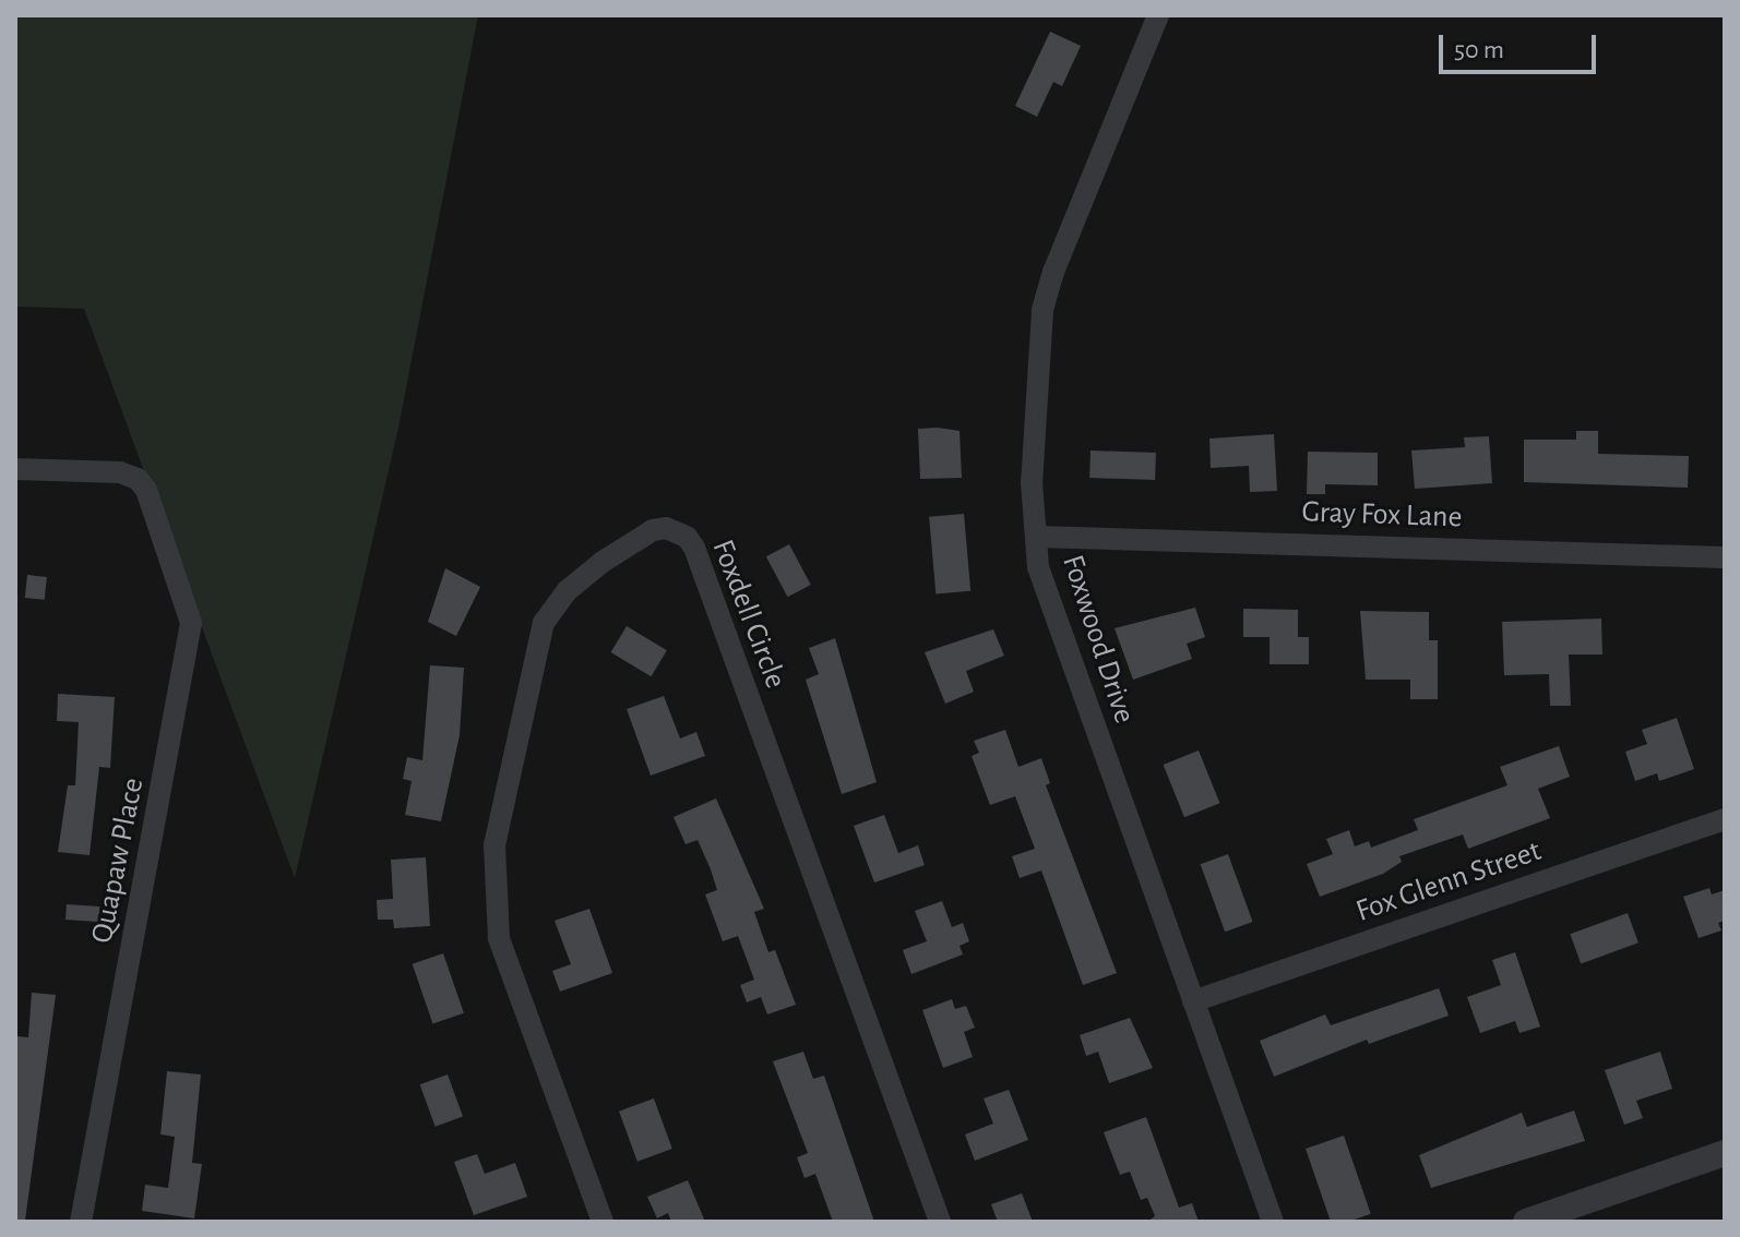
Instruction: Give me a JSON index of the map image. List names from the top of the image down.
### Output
{
  "streets": {
    "street": [
      "Gray Fox Lane",
      "Foxdell Circle",
      "Foxwood Drive",
      "Quapaw Place",
      "Fox Glenn Street"
    ]
  },
  "crossings": [
    ["Gray Fox Lane", "Foxwood Drive"],
    ["Foxwood Drive", "Fox Glenn Street"]
  ],
  "scale_bar": "50 m"
}
